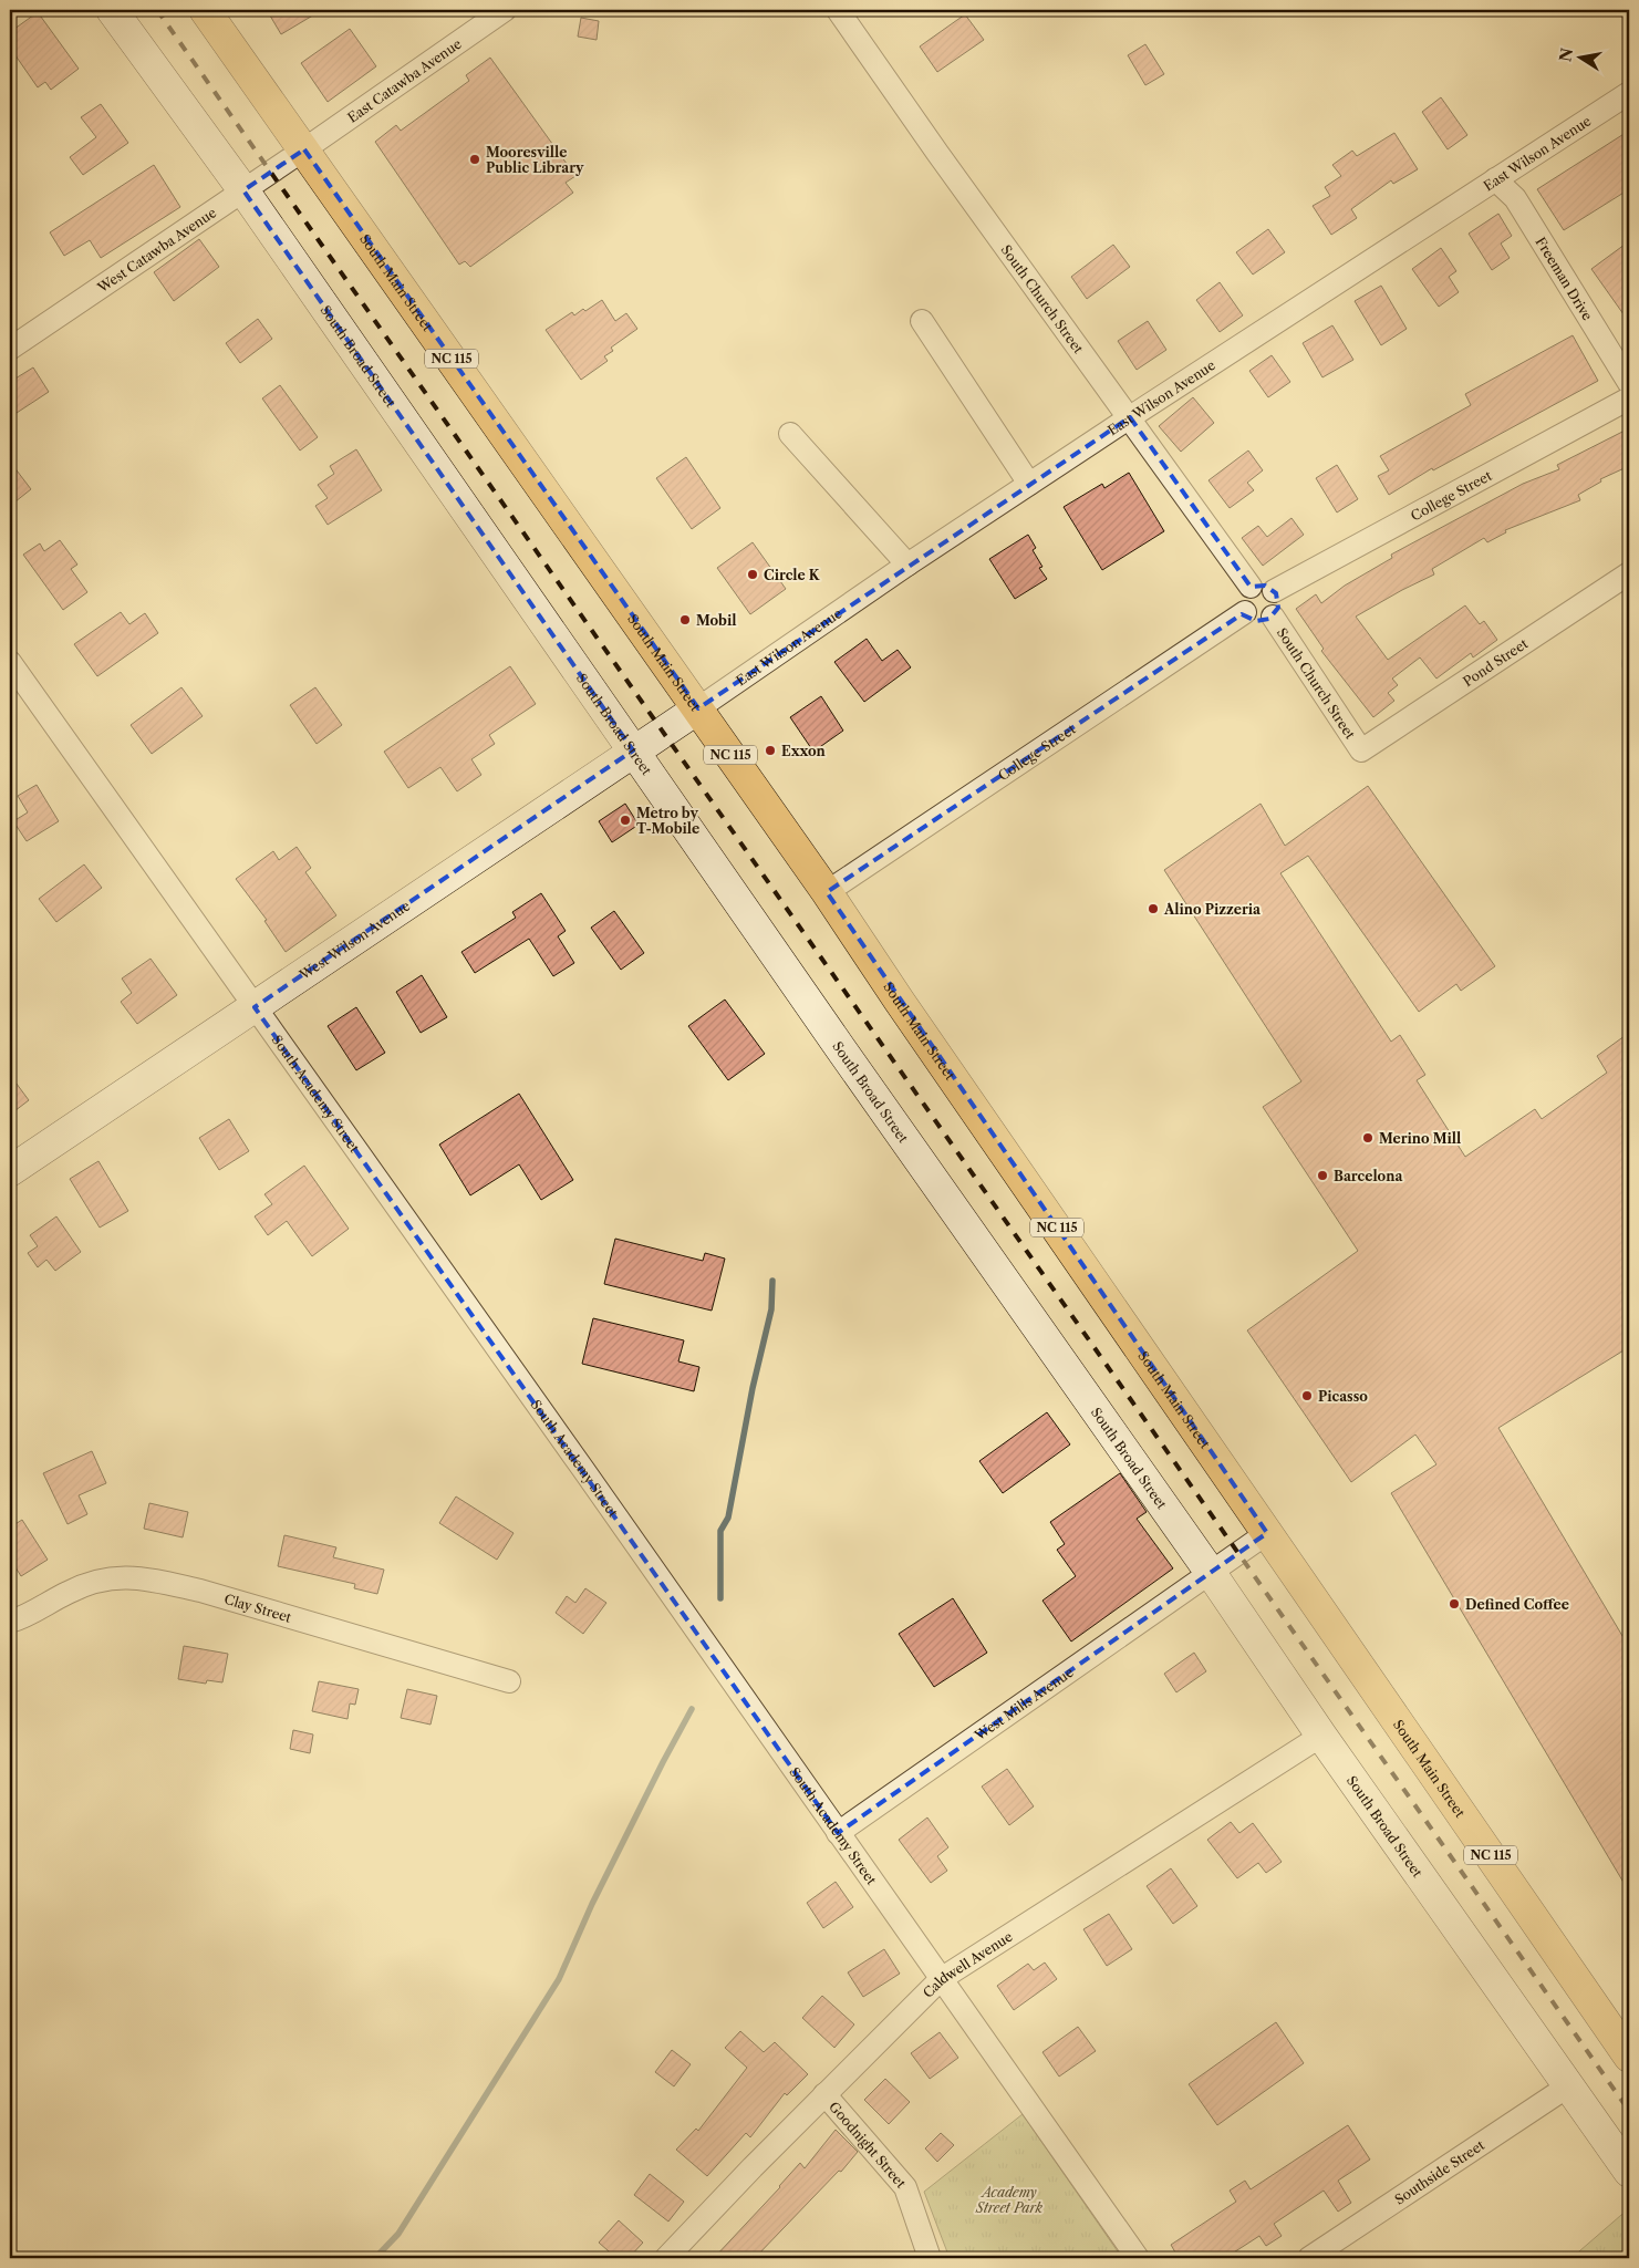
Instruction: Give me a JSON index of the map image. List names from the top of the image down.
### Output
{
  "streets": {
    "main road": ["South Main Street", "NC 115"],
    "street": [
      "East Catawba Avenue",
      "East Wilson Avenue",
      "West Catawba Avenue",
      "Freeman Drive",
      "South Church Street",
      "South Broad Street",
      "College Street",
      "Pond Street",
      "West Wilson Avenue",
      "South Academy Street",
      "Clay Street",
      "West Mills Avenue",
      "Caldwell Avenue",
      "Goodnight Street",
      "Southside Street"
    ]
  },
  "crossings": [
    ["East Catawba Avenue", "West Catawba Avenue"],
    ["East Catawba Avenue", "South Main Street"],
    ["East Wilson Avenue", "Freeman Drive"],
    ["East Wilson Avenue", "South Main Street"],
    ["East Wilson Avenue", "South Church Street"],
    ["East Wilson Avenue", "West Wilson Avenue"],
    ["West Catawba Avenue", "South Main Street"],
    ["West Catawba Avenue", "South Broad Street"],
    ["South Main Street", "College Street"],
    ["South Main Street", "West Wilson Avenue"],
    ["South Main Street", "West Mills Avenue"],
    ["South Church Street", "College Street"],
    ["South Church Street", "Pond Street"],
    ["South Broad Street", "West Wilson Avenue"],
    ["South Broad Street", "West Mills Avenue"],
    ["South Broad Street", "Caldwell Avenue"],
    ["South Broad Street", "Southside Street"],
    ["West Wilson Avenue", "South Academy Street"],
    ["South Academy Street", "West Mills Avenue"],
    ["South Academy Street", "Caldwell Avenue"],
    ["Caldwell Avenue", "Goodnight Street"]
  ],
  "parks": ["Academy Street Park"],
  "places": [
    "Mooresville Public Library",
    "Circle K",
    "Mobil",
    "Exxon",
    "Metro by T-Mobile",
    "Alino Pizzeria",
    "Merino Mill",
    "Barcelona",
    "Picasso",
    "Defined Coffee"
  ],
  "north": "left"
}
